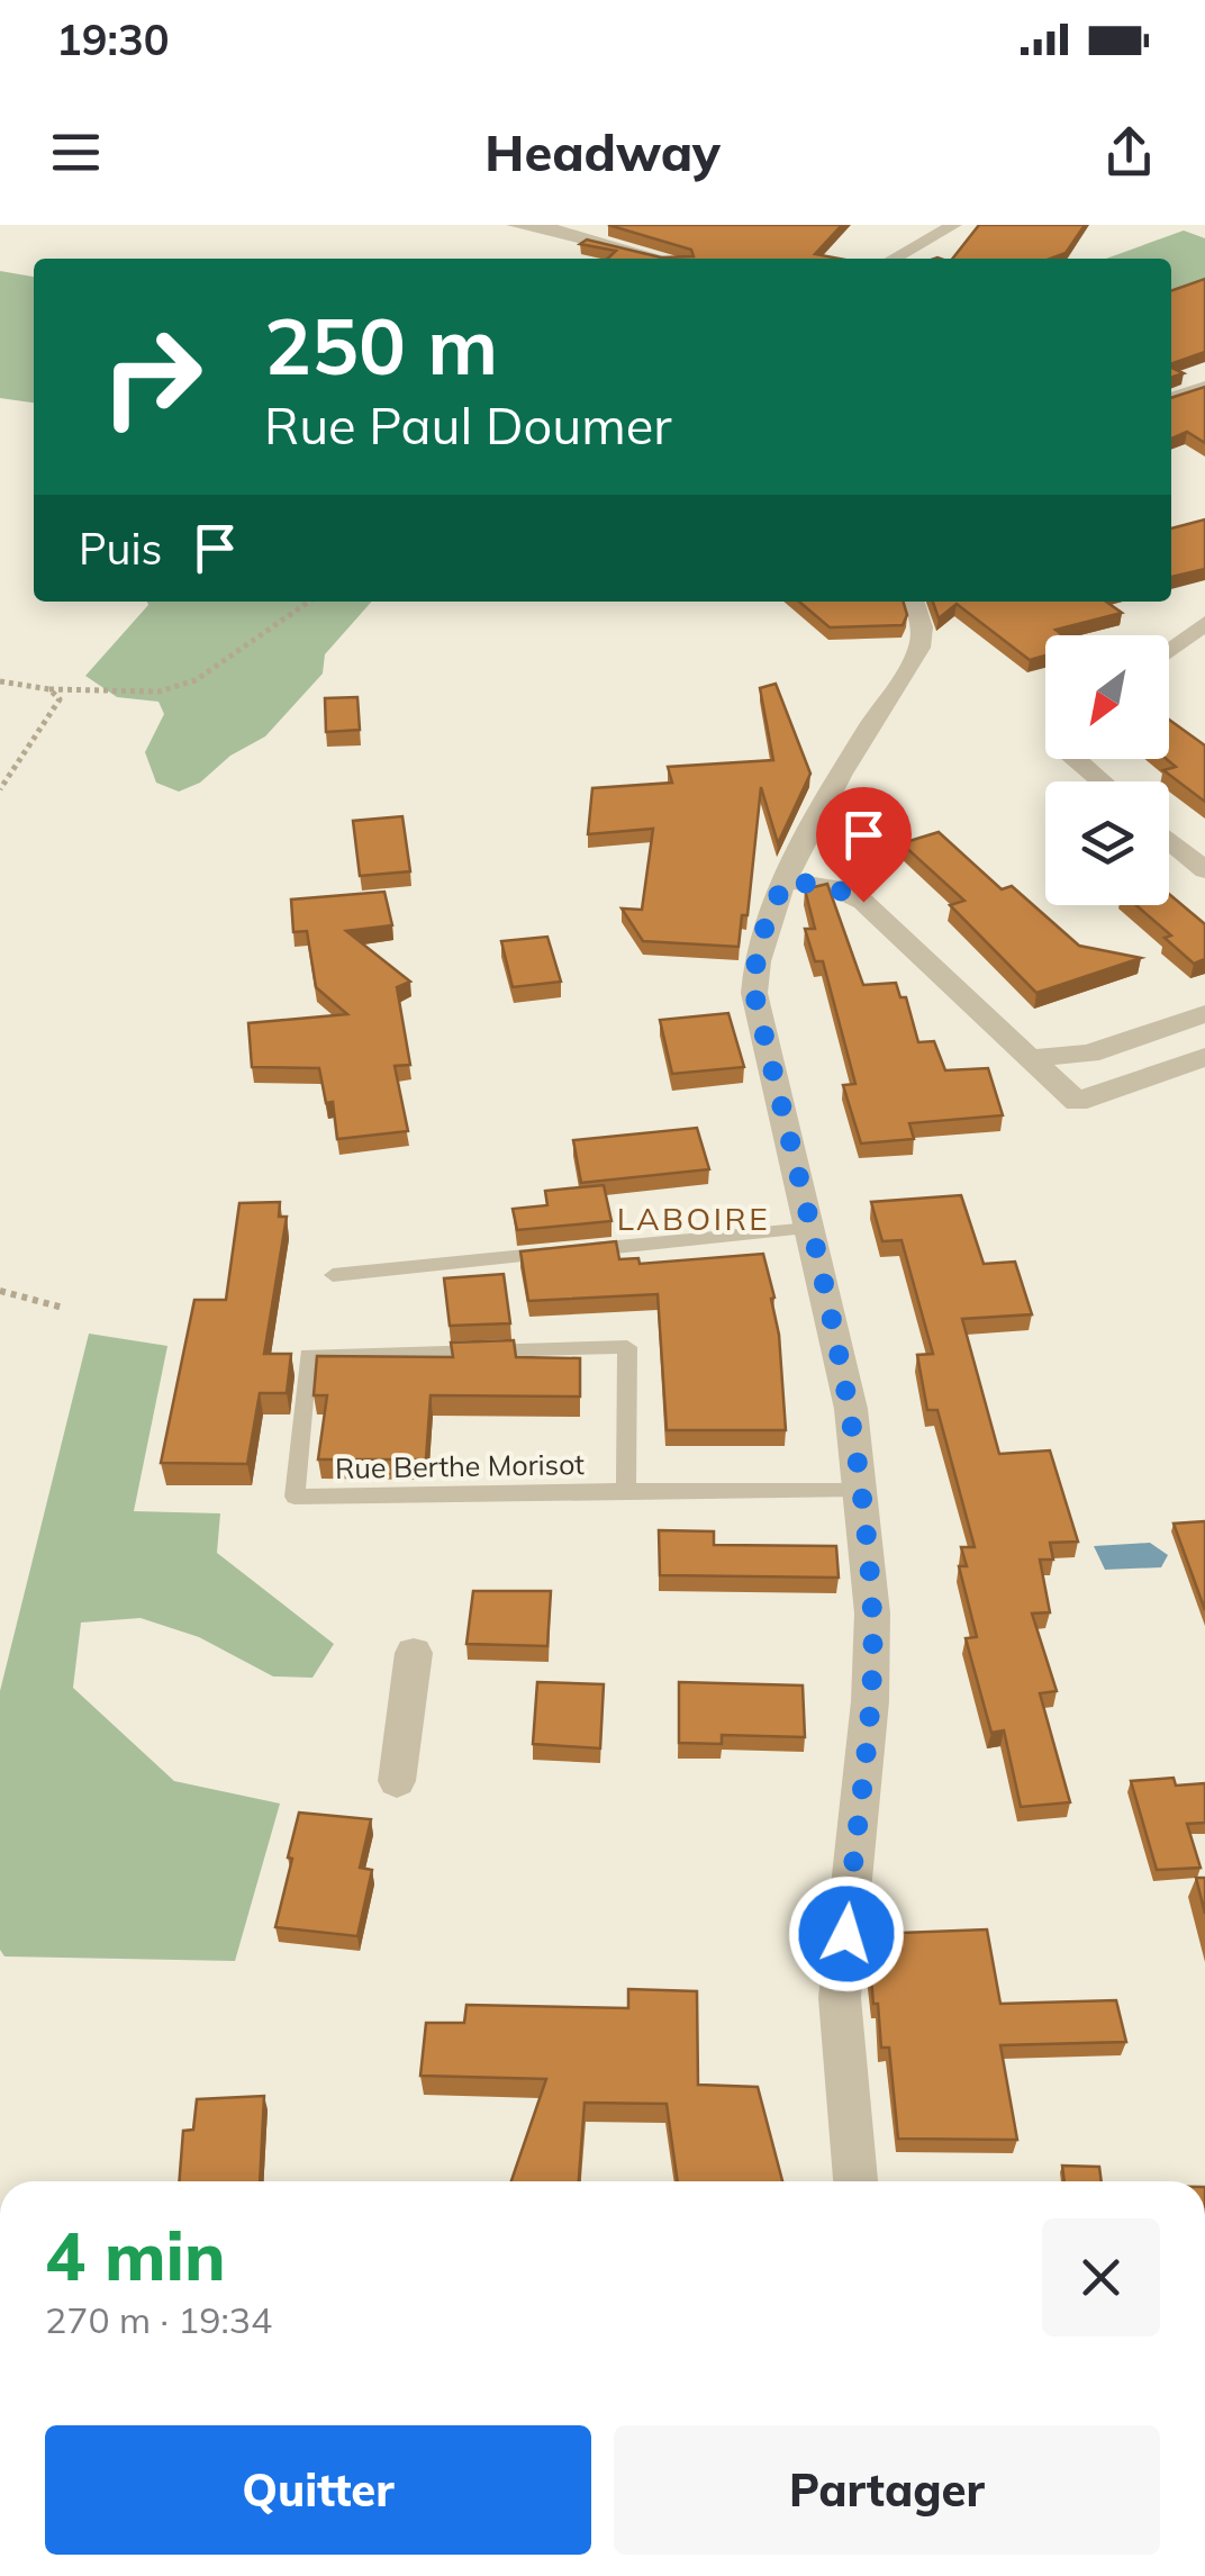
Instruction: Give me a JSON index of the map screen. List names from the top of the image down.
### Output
{
  "streets": {
    "lane": ["Rue Berthe Morisot"]
  },
  "districts": ["LABOIRE"],
  "north": "bottom left",
  "page": {
    "status": "19:30",
    "header": "Headway",
    "turn": ["250 m", "Rue Paul Doumer"],
    "then": "Puis",
    "heading": ["4 min", "270 m · 19:34"],
    "buttons": ["Quitter", "Partager"]
  }
}
